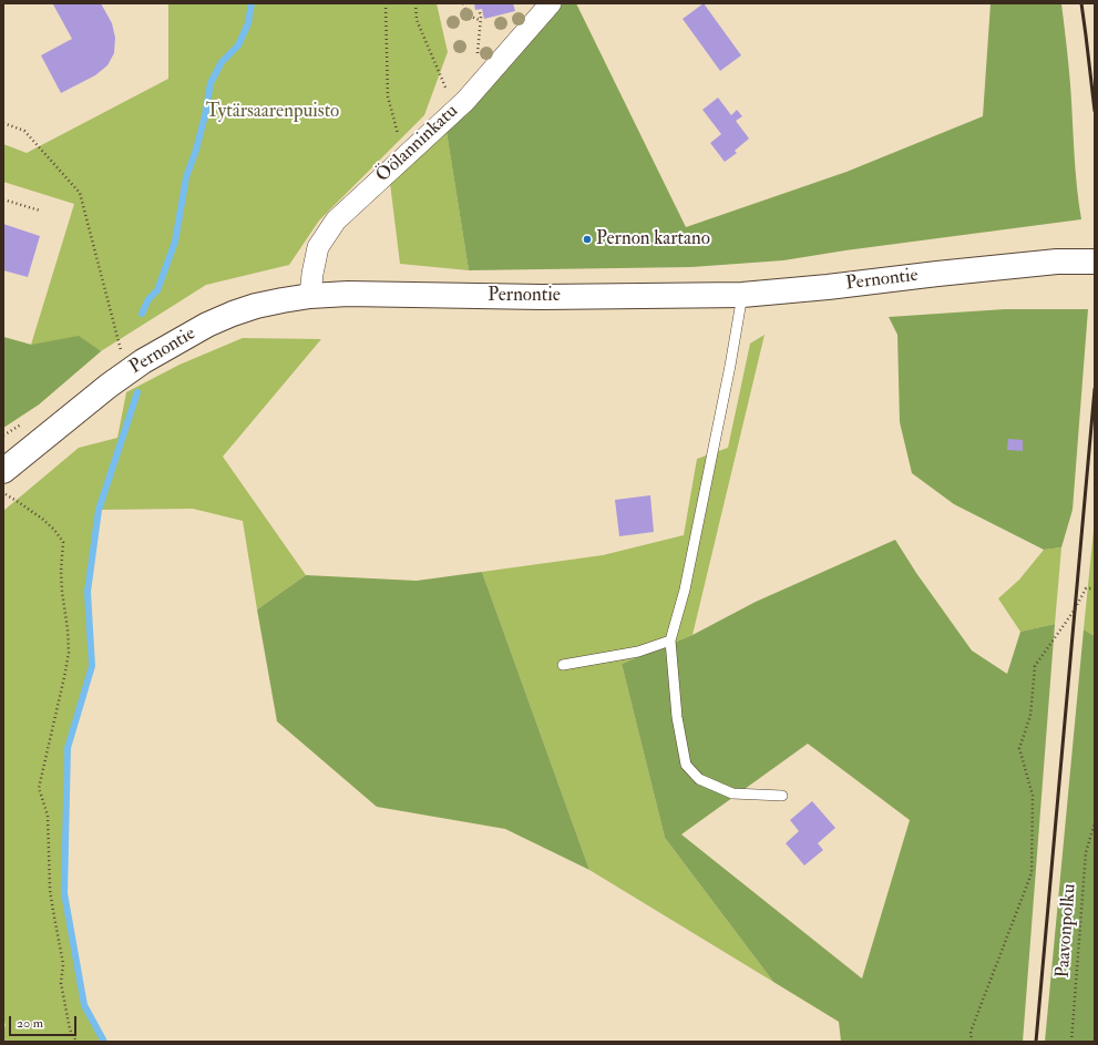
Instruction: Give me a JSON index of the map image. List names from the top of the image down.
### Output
{
  "streets": {
    "street": ["Öölanninkatu", "Pernontie"],
    "path": ["Paavonpolku"]
  },
  "crossings": [
    ["Öölanninkatu", "Pernontie"]
  ],
  "parks": ["Tytärsaarenpuisto"],
  "places": ["Pernon kartano"],
  "scale_bar": "20 m"
}
